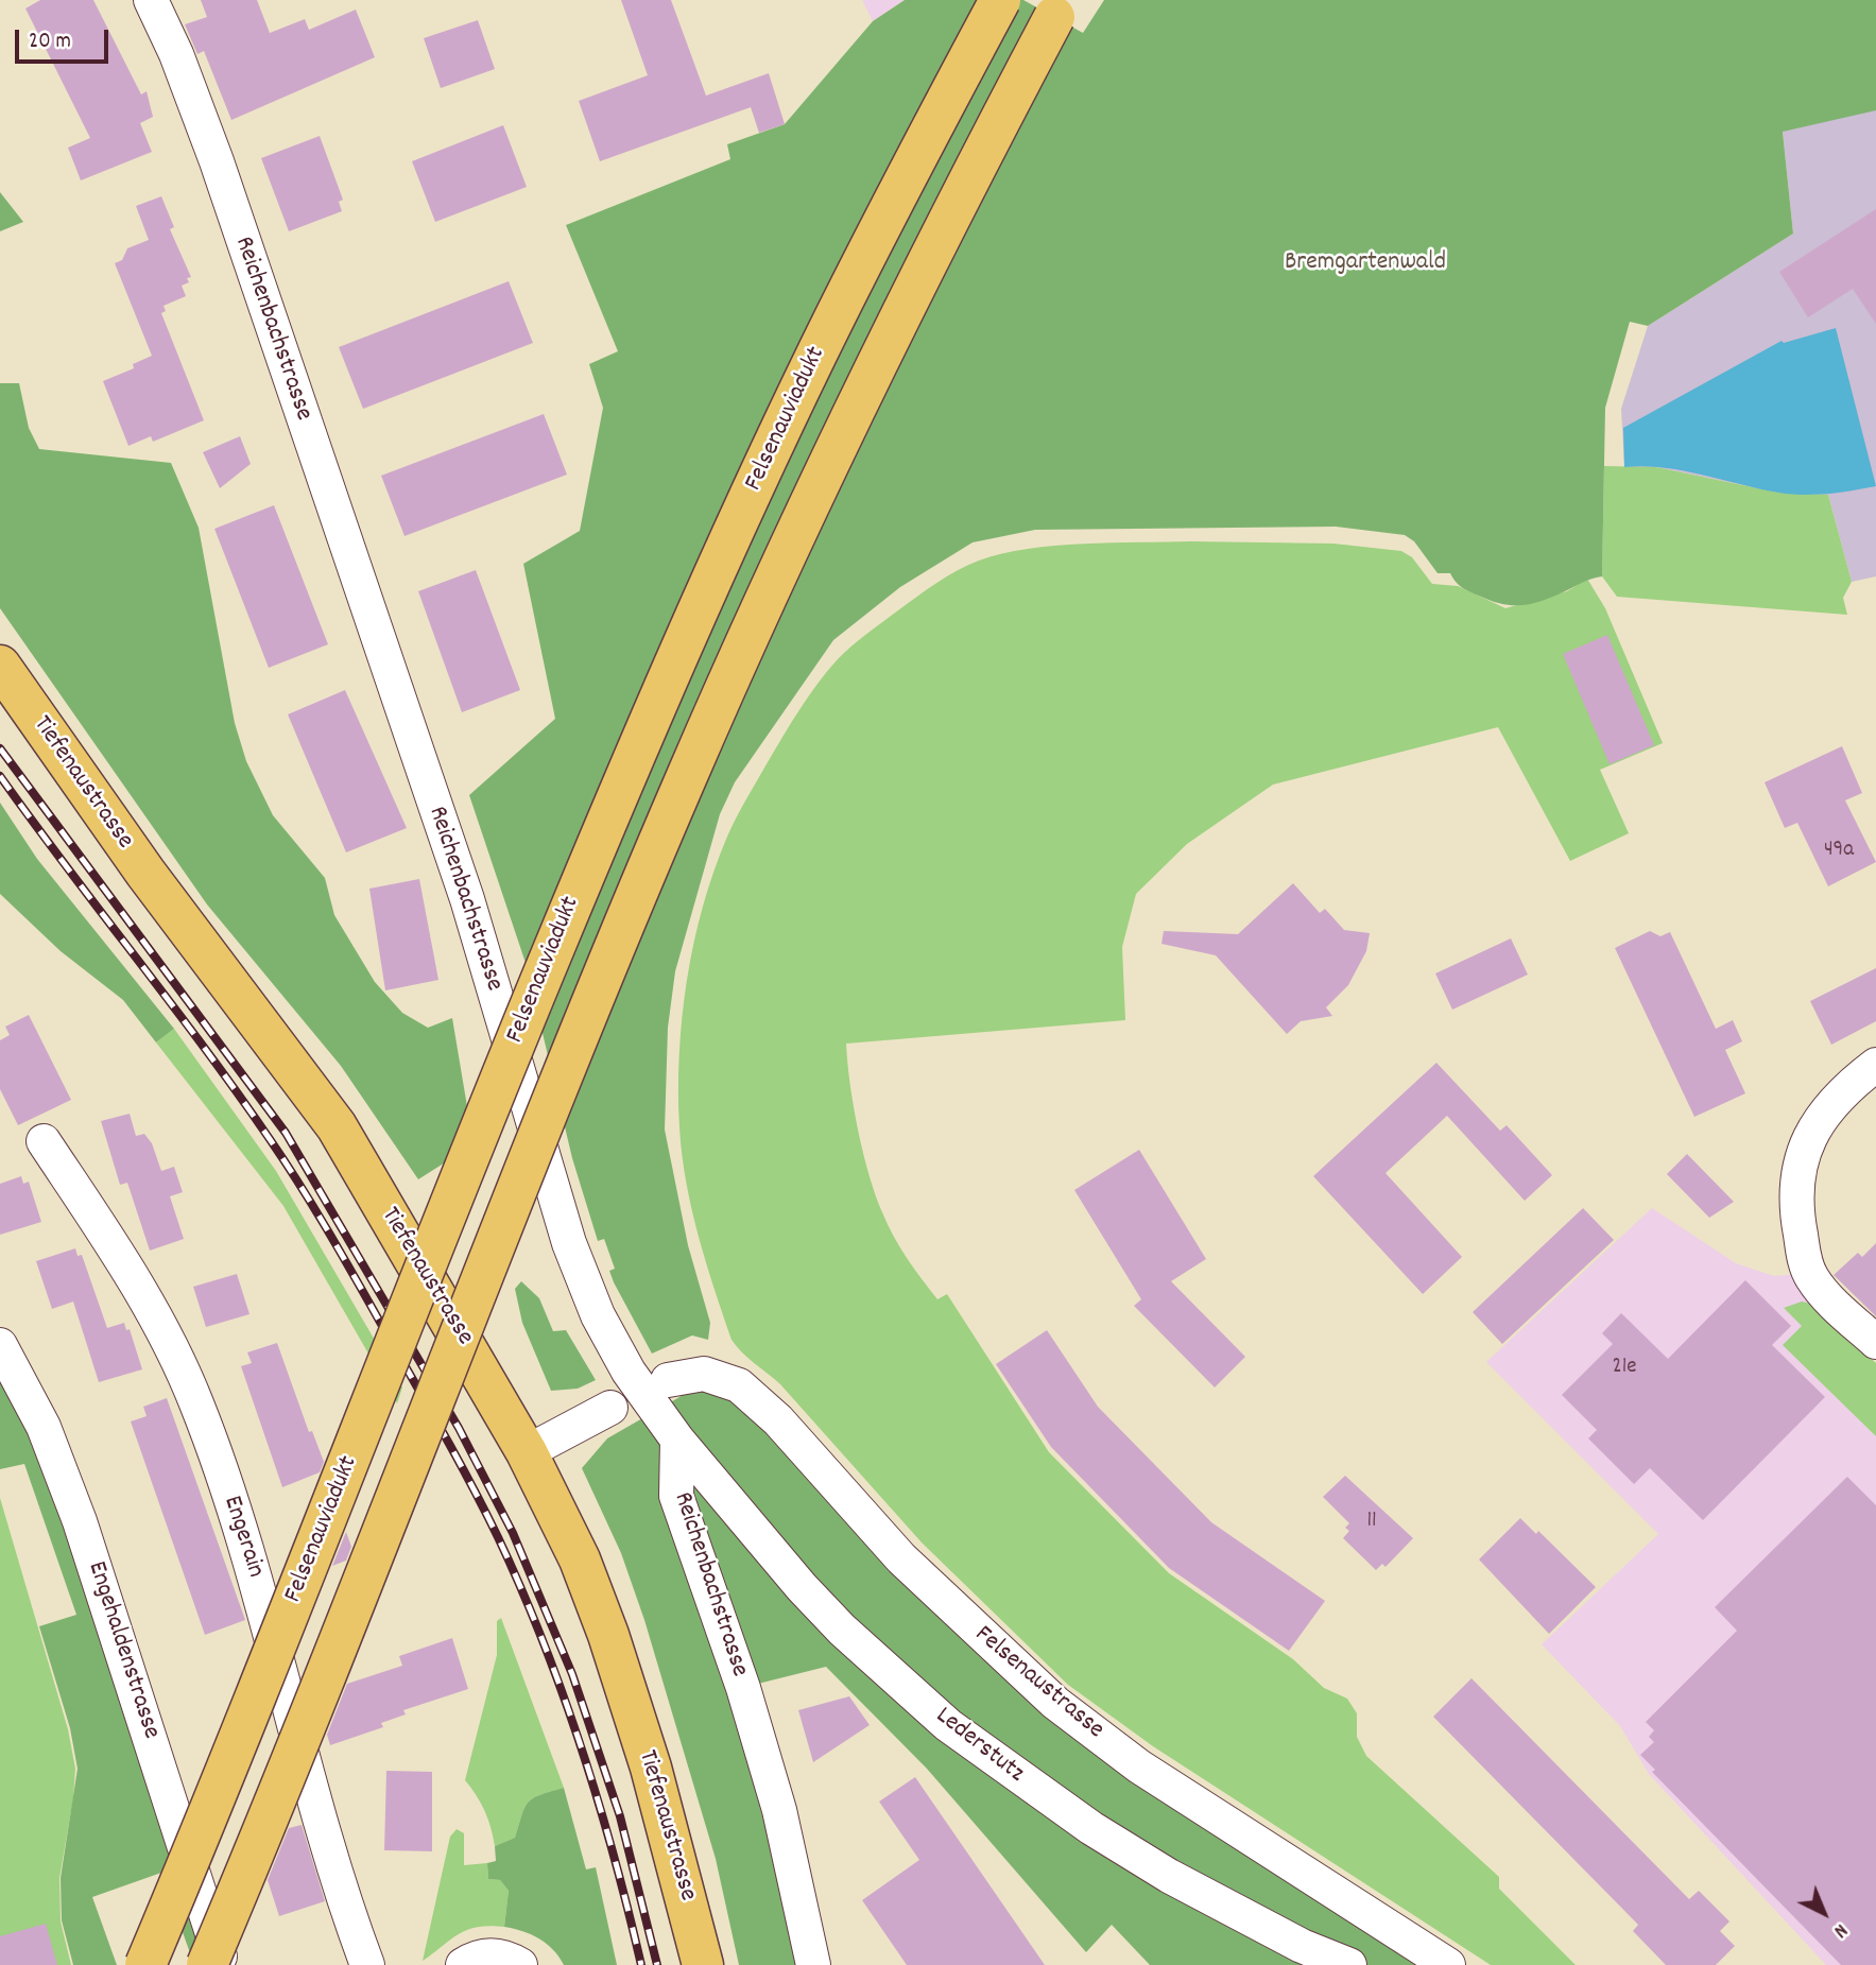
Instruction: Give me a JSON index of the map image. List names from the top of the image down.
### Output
{
  "streets": {
    "main road": ["Felsenauviadukt", "Tiefenaustrasse"],
    "street": [
      "Reichenbachstrasse",
      "Engerain",
      "Engehaldenstrasse",
      "Felsenaustrasse",
      "Lederstutz"
    ]
  },
  "crossings": [
    ["Reichenbachstrasse", "Lederstutz"]
  ],
  "parks": ["Bremgartenwald"],
  "house_numbers": ["49a", "21e", "11"],
  "scale_bar": "20 m",
  "north": "bottom right"
}
